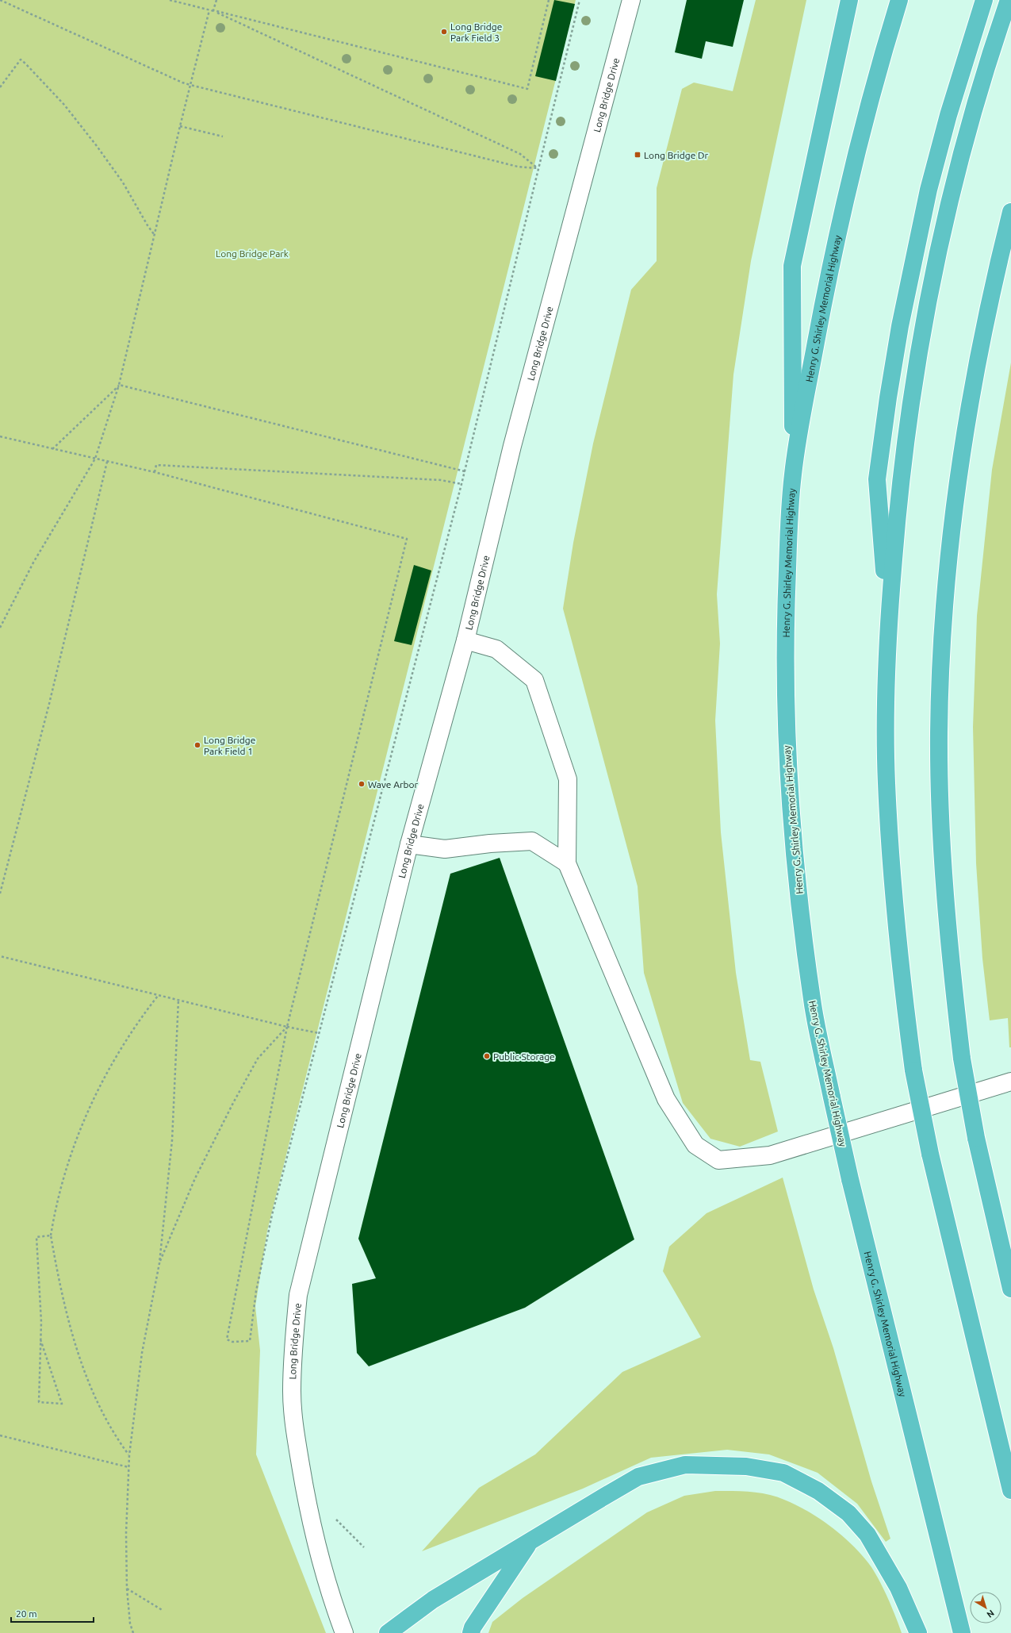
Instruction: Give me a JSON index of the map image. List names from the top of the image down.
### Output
{
  "streets": {
    "highway": ["Henry G. Shirley Memorial Highway"],
    "street": ["Long Bridge Drive"]
  },
  "parks": ["Long Bridge Park"],
  "places": {
    "other": [
      "Long Bridge Park Field 3",
      "Long Bridge Park Field 1",
      "Wave Arbor",
      "Public Storage"
    ],
    "transit": ["Long Bridge Dr"]
  },
  "scale_bar": "20 m",
  "north": "bottom right"
}
